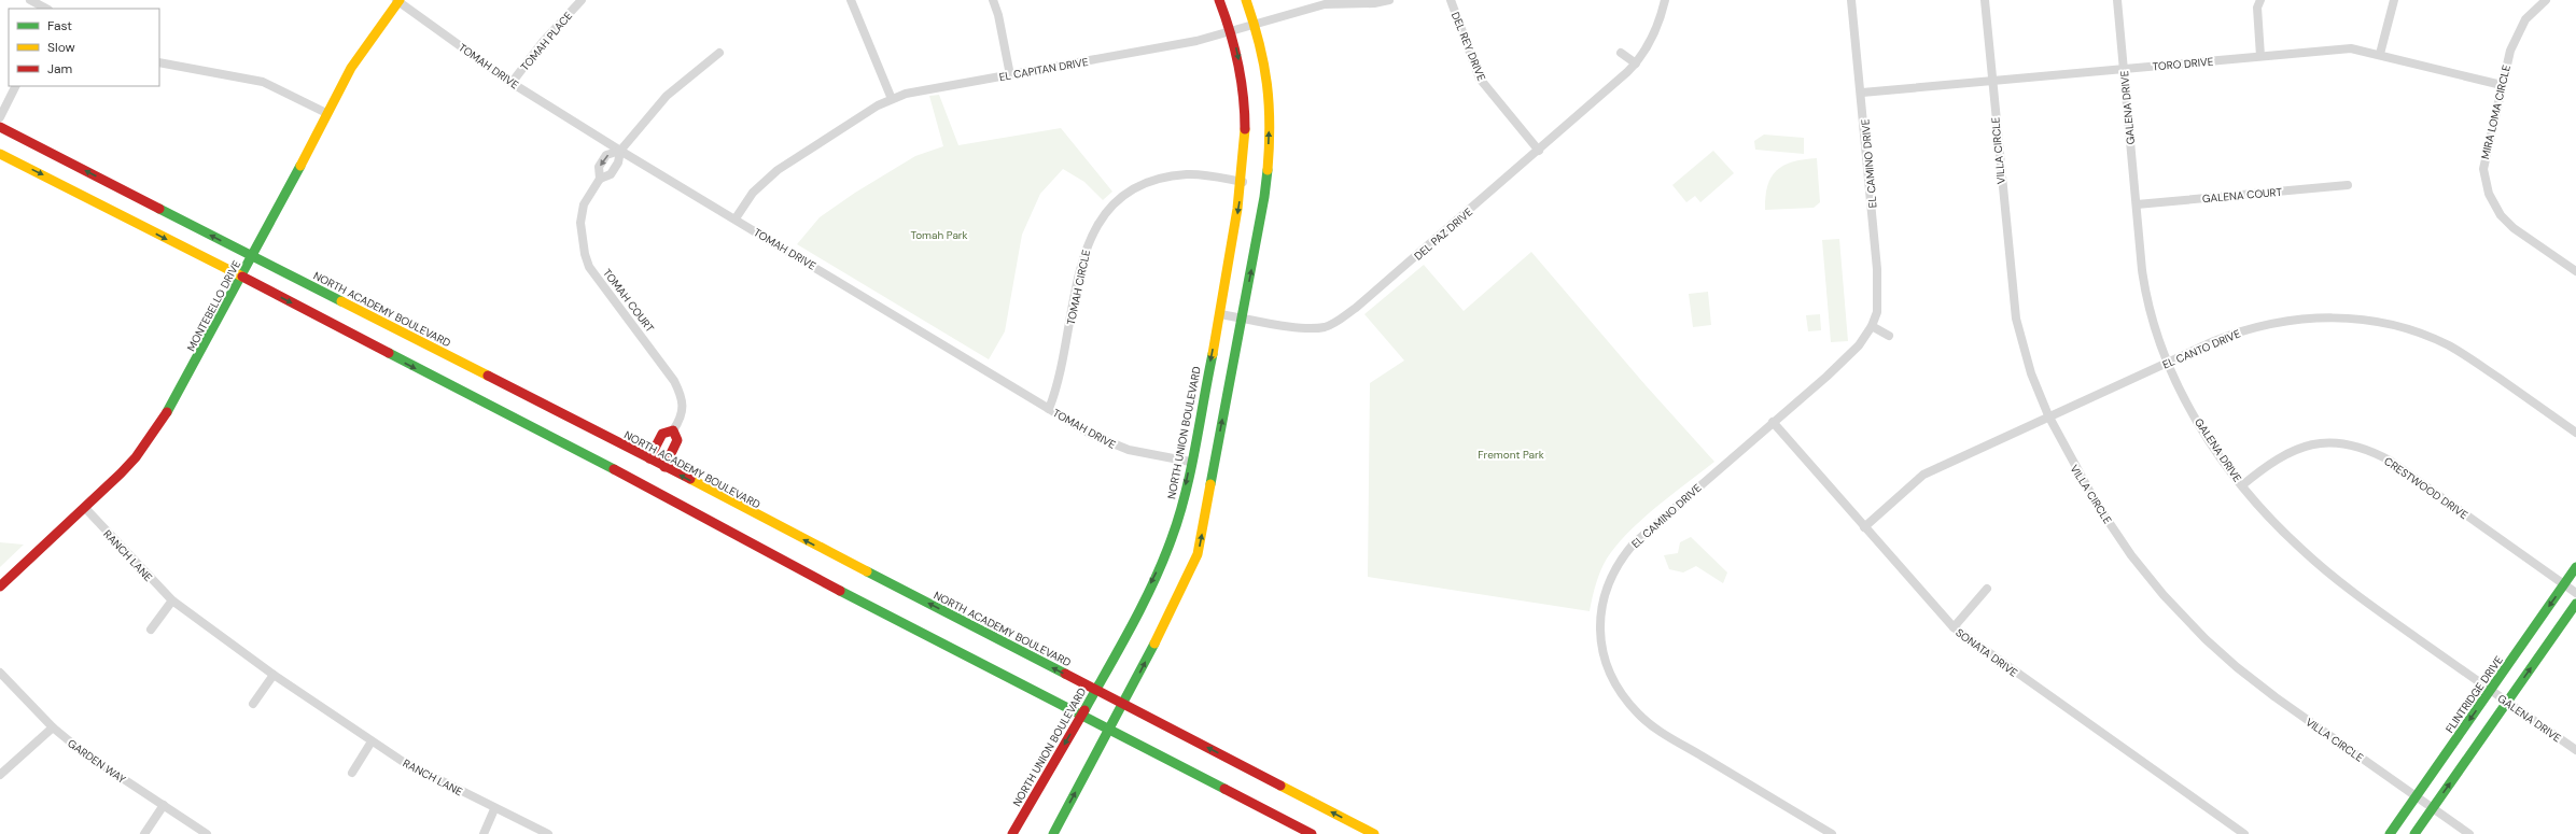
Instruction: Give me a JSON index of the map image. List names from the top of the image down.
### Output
{
  "streets": {
    "main road": [
      "TOMAH COURT",
      "MONTEBELLO DRIVE",
      "NORTH ACADEMY BOULEVARD",
      "NORTH UNION BOULEVARD",
      "FLINTRIDGE DRIVE"
    ],
    "street": [
      "TOMAH PLACE",
      "DEL REY DRIVE",
      "TORO DRIVE",
      "TOMAH DRIVE",
      "EL CAPITAN DRIVE",
      "GALENA DRIVE",
      "MIRA LOMA CIRCLE",
      "VILLA CIRCLE",
      "EL CAMINO DRIVE",
      "GALENA COURT",
      "DEL PAZ DRIVE",
      "TOMAH CIRCLE",
      "EL CANTO DRIVE",
      "CRESTWOOD DRIVE",
      "RANCH LANE",
      "SONATA DRIVE",
      "GARDEN WAY"
    ]
  },
  "crossings": [
    ["TOMAH PLACE", "TOMAH DRIVE"],
    ["DEL REY DRIVE", "DEL PAZ DRIVE"],
    ["TORO DRIVE", "GALENA DRIVE"],
    ["TORO DRIVE", "MIRA LOMA CIRCLE"],
    ["TORO DRIVE", "VILLA CIRCLE"],
    ["TORO DRIVE", "EL CAMINO DRIVE"],
    ["TOMAH DRIVE", "EL CAPITAN DRIVE"],
    ["TOMAH DRIVE", "TOMAH CIRCLE"],
    ["TOMAH DRIVE", "TOMAH COURT"],
    ["TOMAH DRIVE", "MONTEBELLO DRIVE"],
    ["TOMAH DRIVE", "NORTH UNION BOULEVARD"],
    ["EL CAPITAN DRIVE", "NORTH UNION BOULEVARD"],
    ["GALENA DRIVE", "GALENA COURT"],
    ["GALENA DRIVE", "EL CANTO DRIVE"],
    ["GALENA DRIVE", "CRESTWOOD DRIVE"],
    ["GALENA DRIVE", "FLINTRIDGE DRIVE"],
    ["VILLA CIRCLE", "EL CANTO DRIVE"],
    ["VILLA CIRCLE", "FLINTRIDGE DRIVE"],
    ["EL CAMINO DRIVE", "SONATA DRIVE"],
    ["DEL PAZ DRIVE", "NORTH UNION BOULEVARD"],
    ["TOMAH CIRCLE", "NORTH UNION BOULEVARD"],
    ["TOMAH COURT", "NORTH ACADEMY BOULEVARD"],
    ["MONTEBELLO DRIVE", "NORTH ACADEMY BOULEVARD"],
    ["MONTEBELLO DRIVE", "RANCH LANE"],
    ["NORTH ACADEMY BOULEVARD", "NORTH UNION BOULEVARD"],
    ["EL CANTO DRIVE", "SONATA DRIVE"],
    ["CRESTWOOD DRIVE", "FLINTRIDGE DRIVE"]
  ],
  "parks": ["Tomah Park", "Fremont Park"],
  "legend": ["Fast", "Slow", "Jam"]
}
